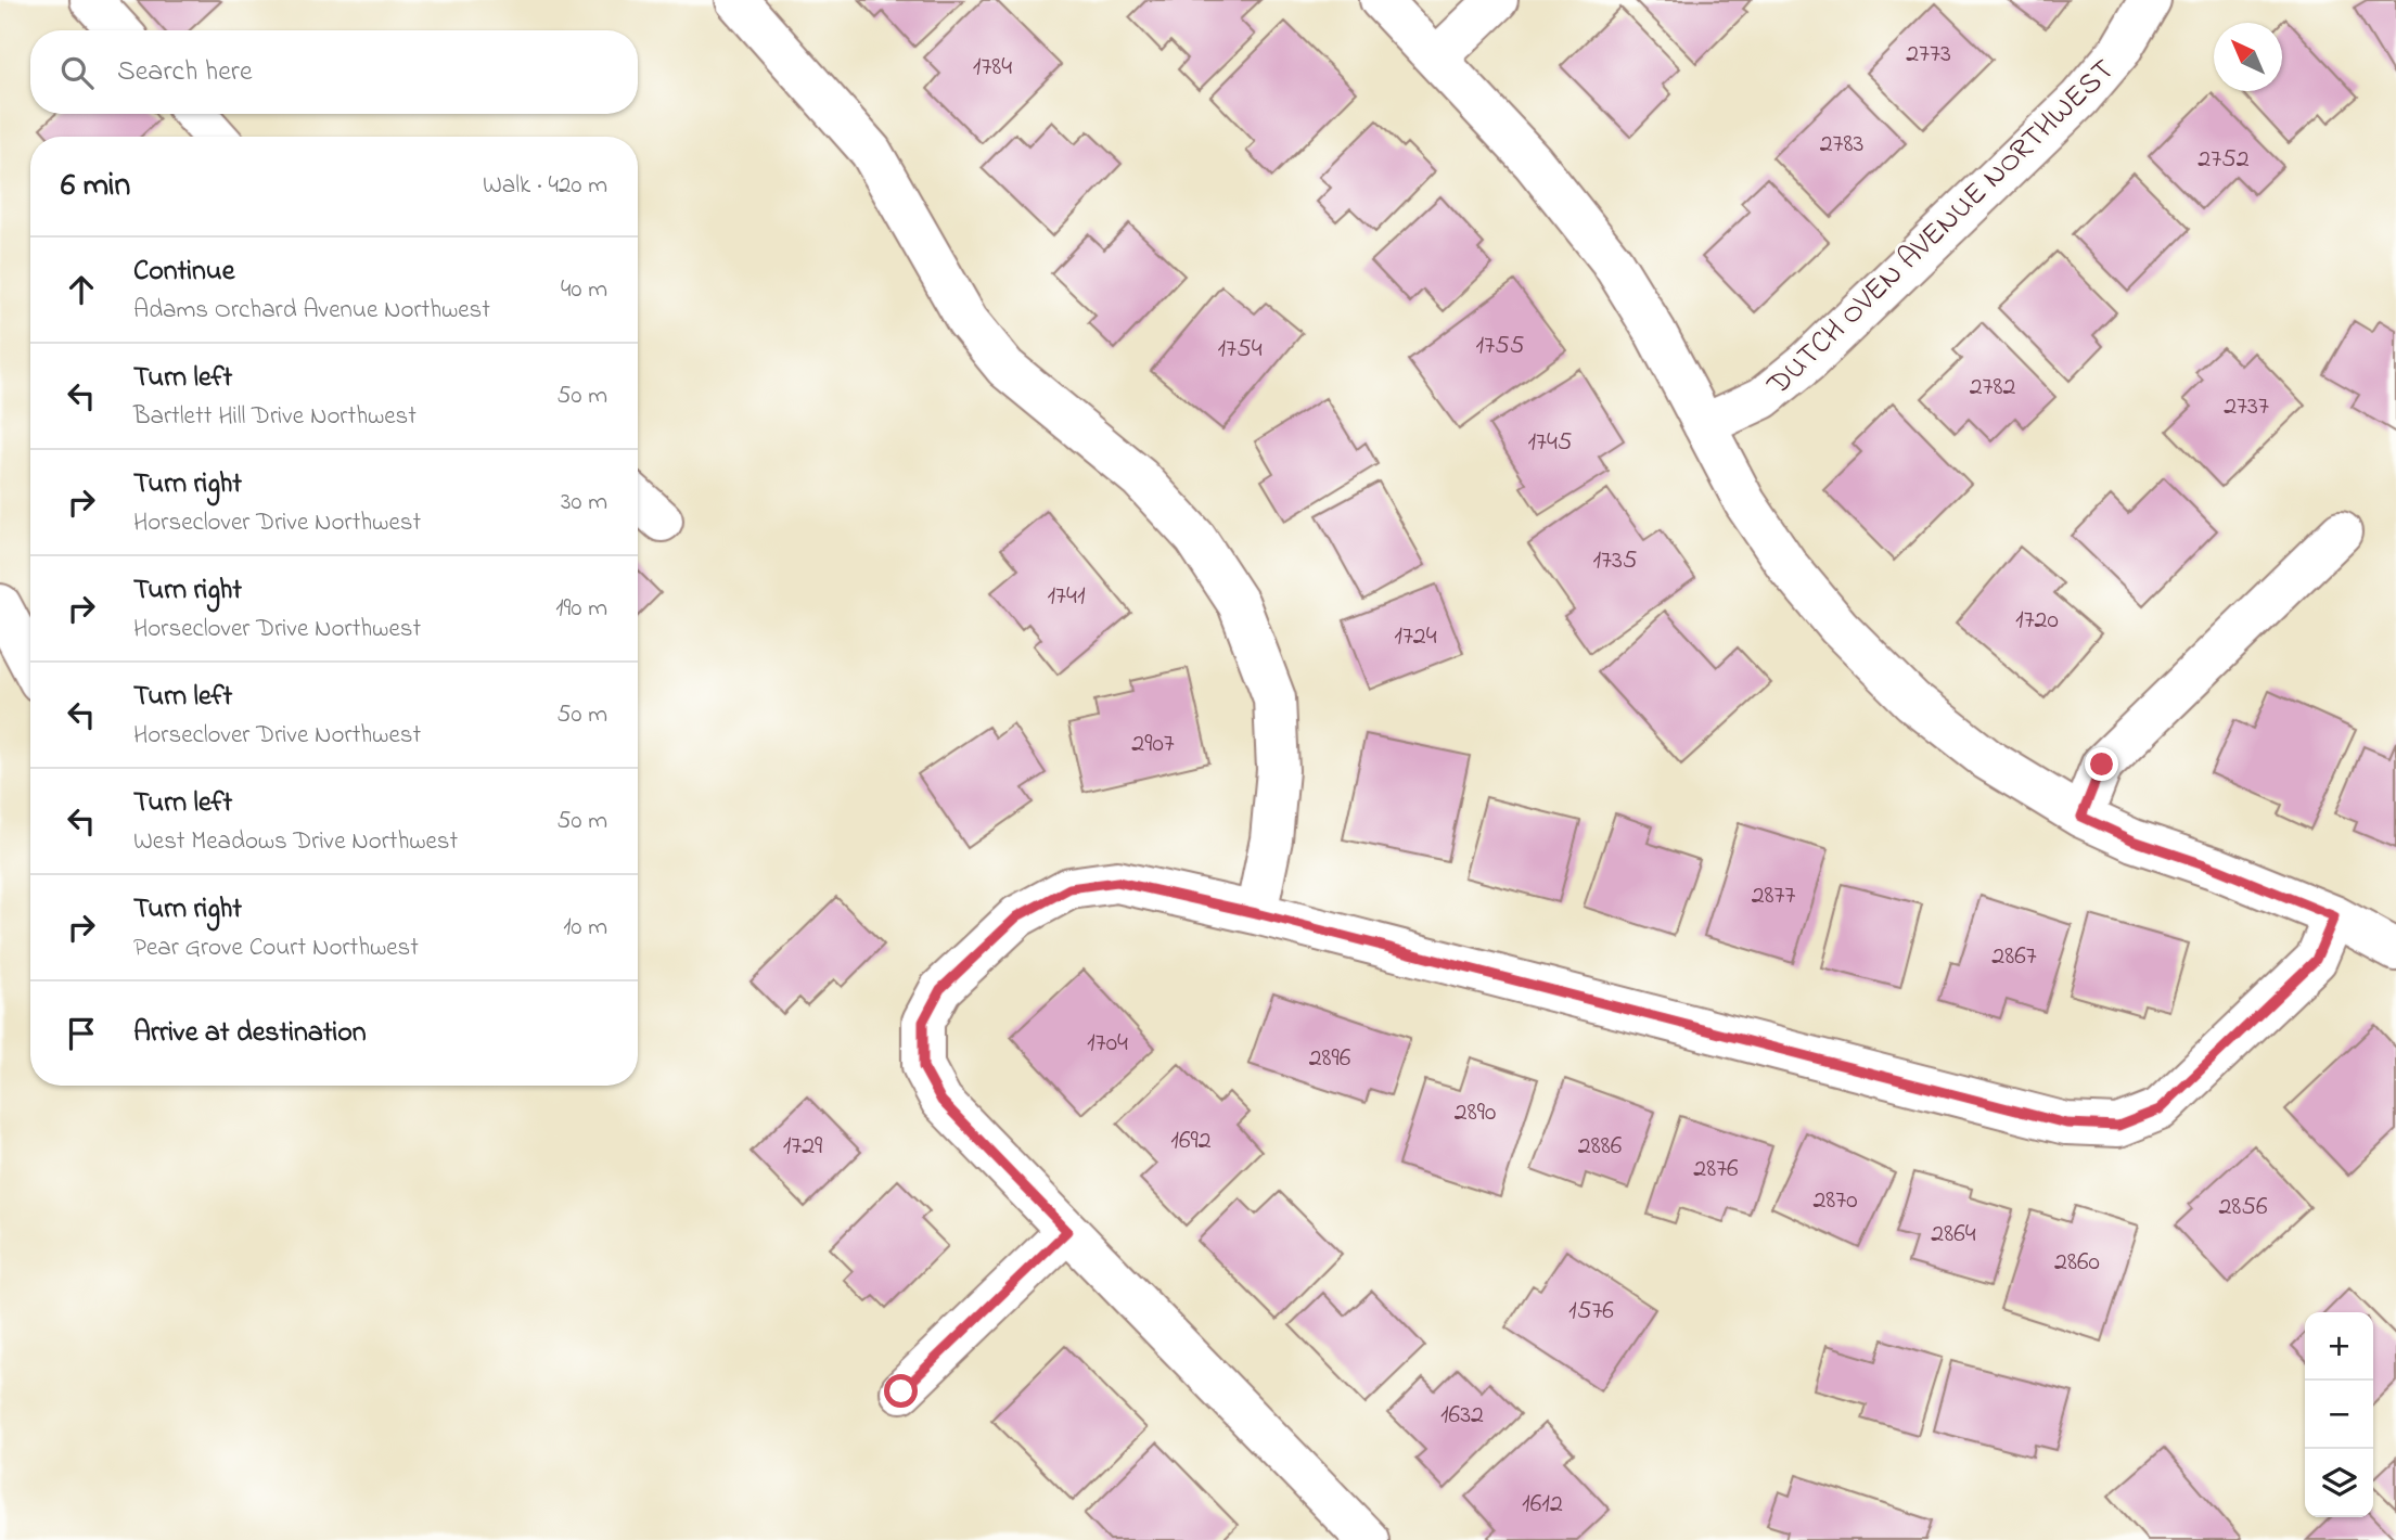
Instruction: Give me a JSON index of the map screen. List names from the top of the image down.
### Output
{
  "streets": {
    "street": ["DUTCH OVEN AVENUE NORTHWEST"]
  },
  "house_numbers": [
    "2773",
    "1784",
    "2783",
    "2752",
    "1755",
    "1754",
    "2782",
    "2737",
    "1745",
    "1735",
    "1741",
    "1720",
    "1724",
    "2907",
    "2877",
    "2867",
    "1704",
    "2896",
    "2890",
    "1692",
    "1729",
    "2886",
    "2876",
    "2870",
    "2856",
    "2864",
    "2860",
    "1576",
    "1632",
    "1612"
  ],
  "north": "top left",
  "page": {
    "search": "Search here",
    "heading": ["6 min", "Walk · 420 m"],
    "list": [
      ["Continue", "Adams Orchard Avenue Northwest", "40 m"],
      ["Turn left", "Bartlett Hill Drive Northwest", "50 m"],
      ["Turn right", "Horseclover Drive Northwest", "30 m"],
      ["Turn right", "Horseclover Drive Northwest", "190 m"],
      ["Turn left", "Horseclover Drive Northwest", "50 m"],
      ["Turn left", "West Meadows Drive Northwest", "50 m"],
      ["Turn right", "Pear Grove Court Northwest", "10 m"],
      "Arrive at destination"
    ],
    "map_buttons": ["+", "−"]
  }
}
